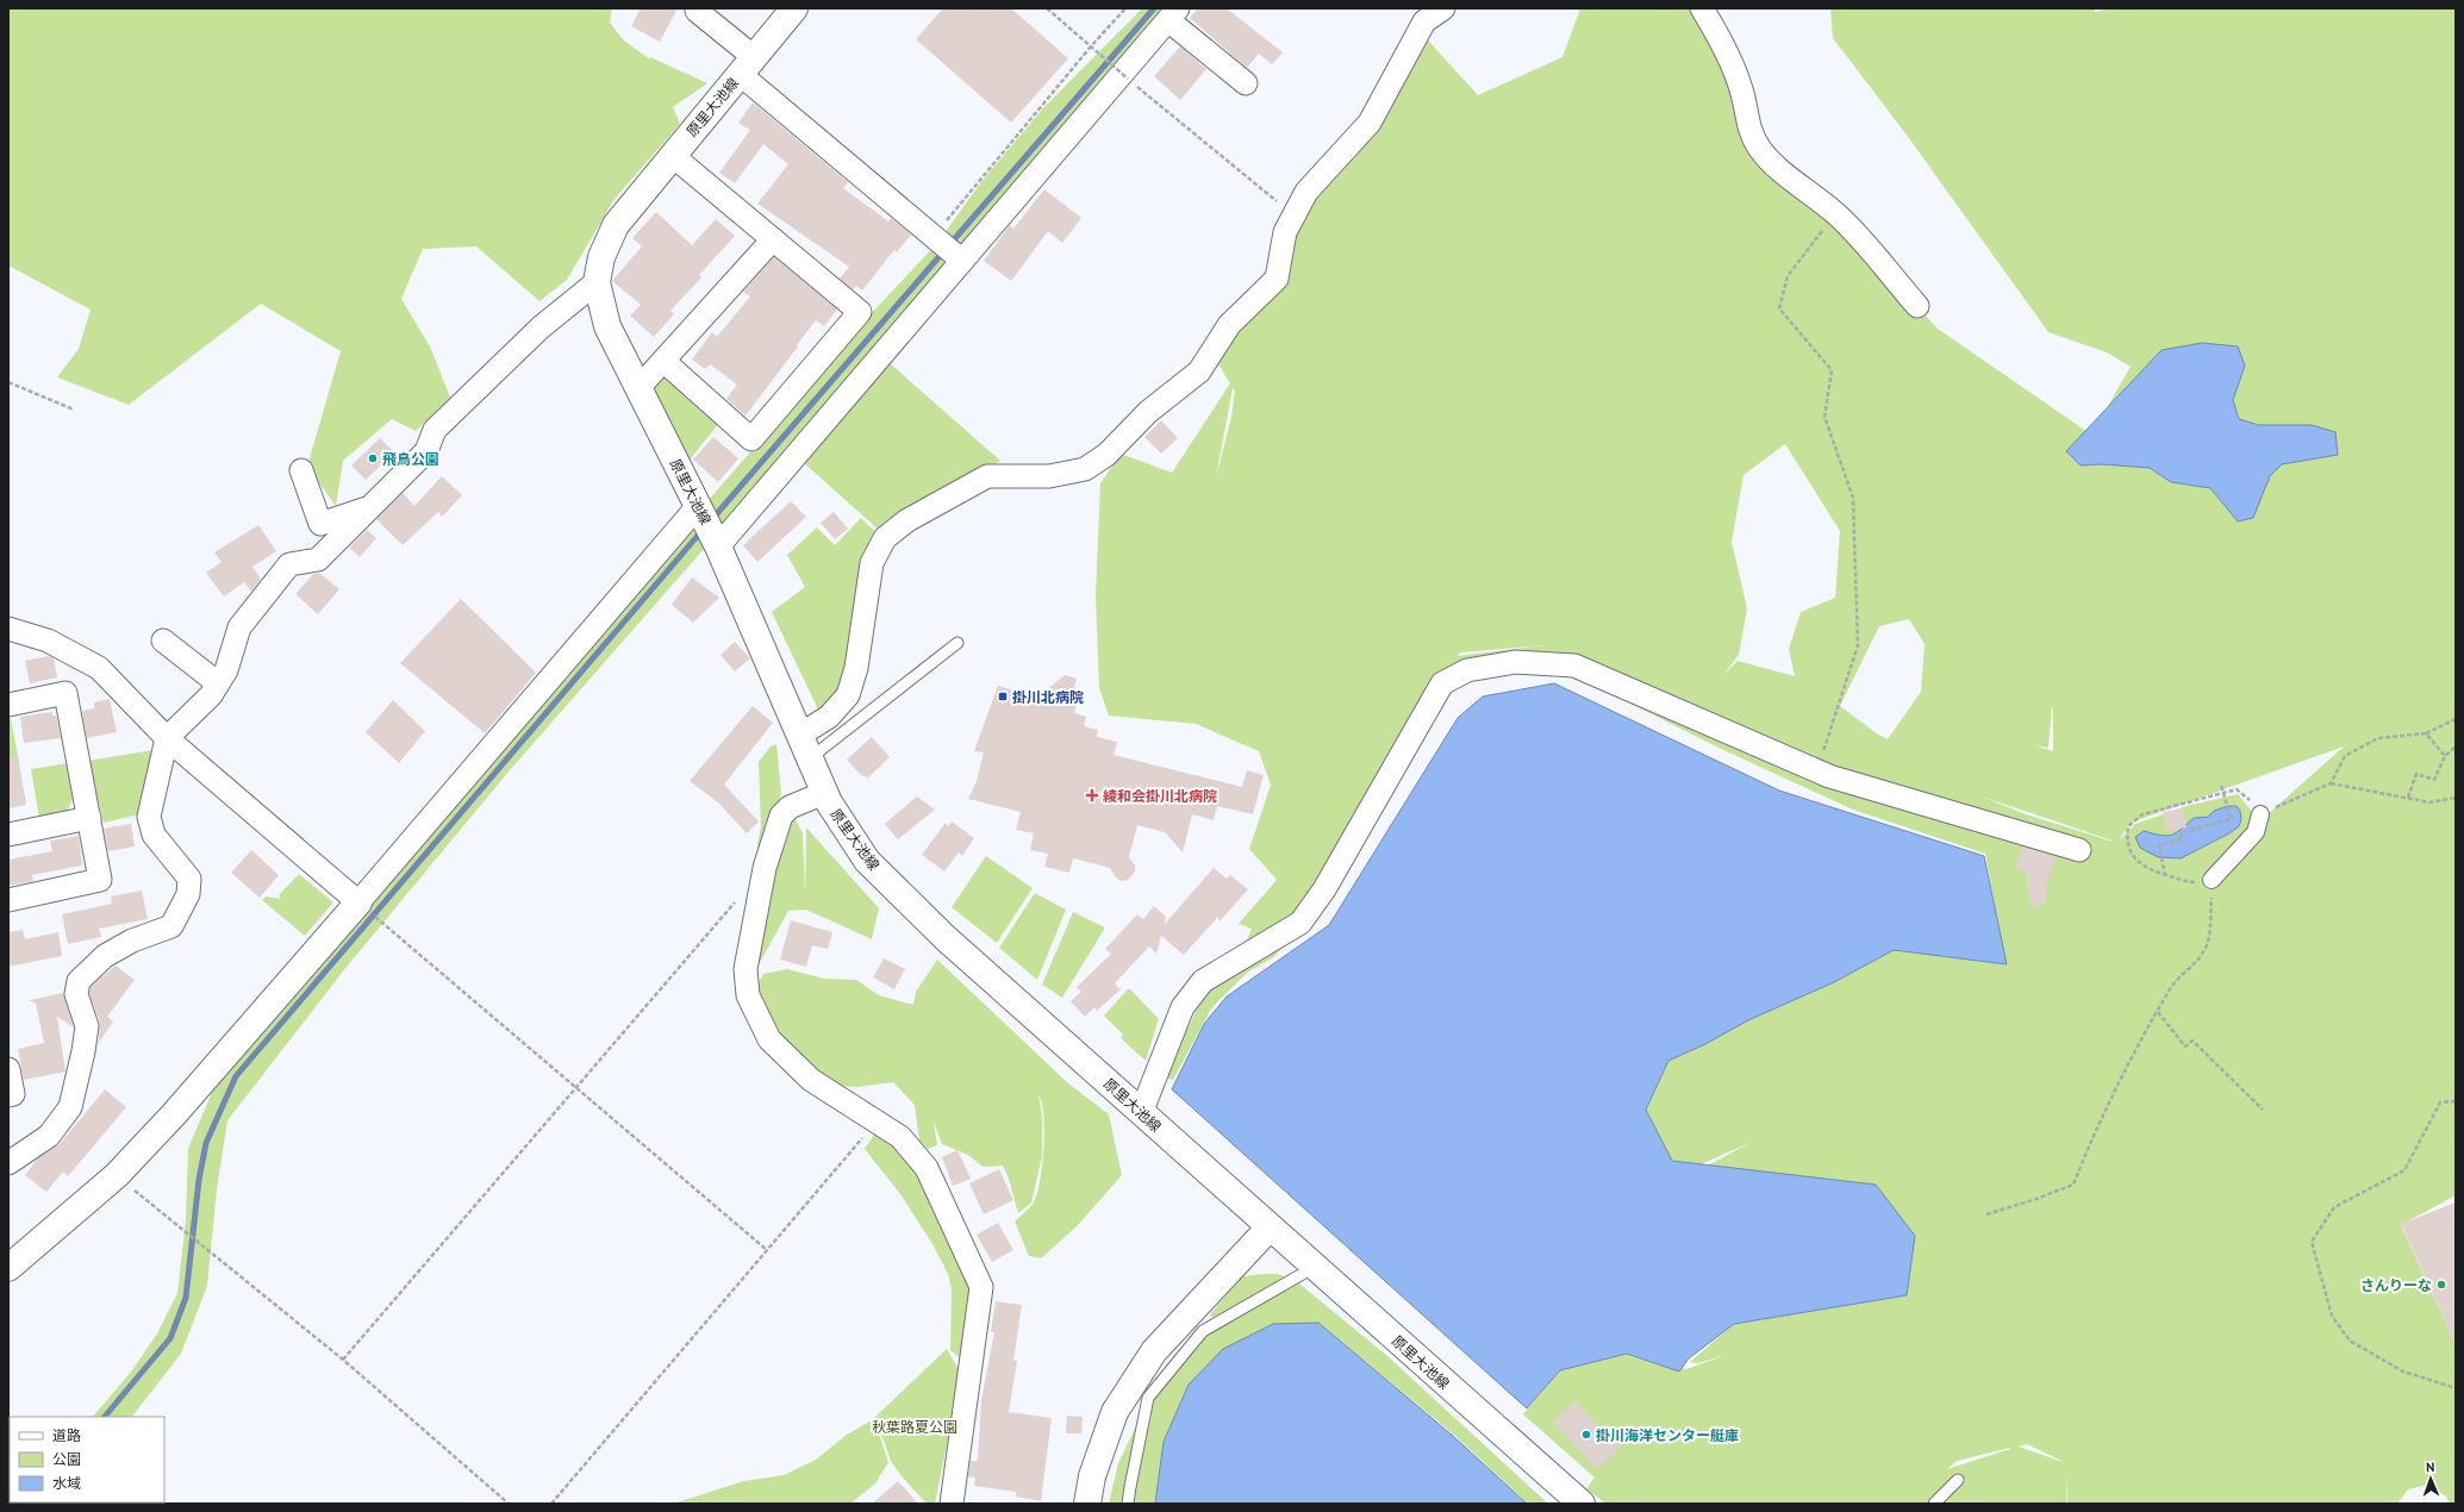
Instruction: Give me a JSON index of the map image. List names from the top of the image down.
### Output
{
  "streets": {
    "main road": ["原里大池線"]
  },
  "parks": ["秋葉路夏公園"],
  "places": {
    "other": ["飛鳥公園", "さんりーな", "掛川海洋センター艇庫"],
    "transit": ["掛川北病院"],
    "health": ["綾和会掛川北病院"]
  },
  "legend": ["道路", "公園", "水域"],
  "north": "top"
}
